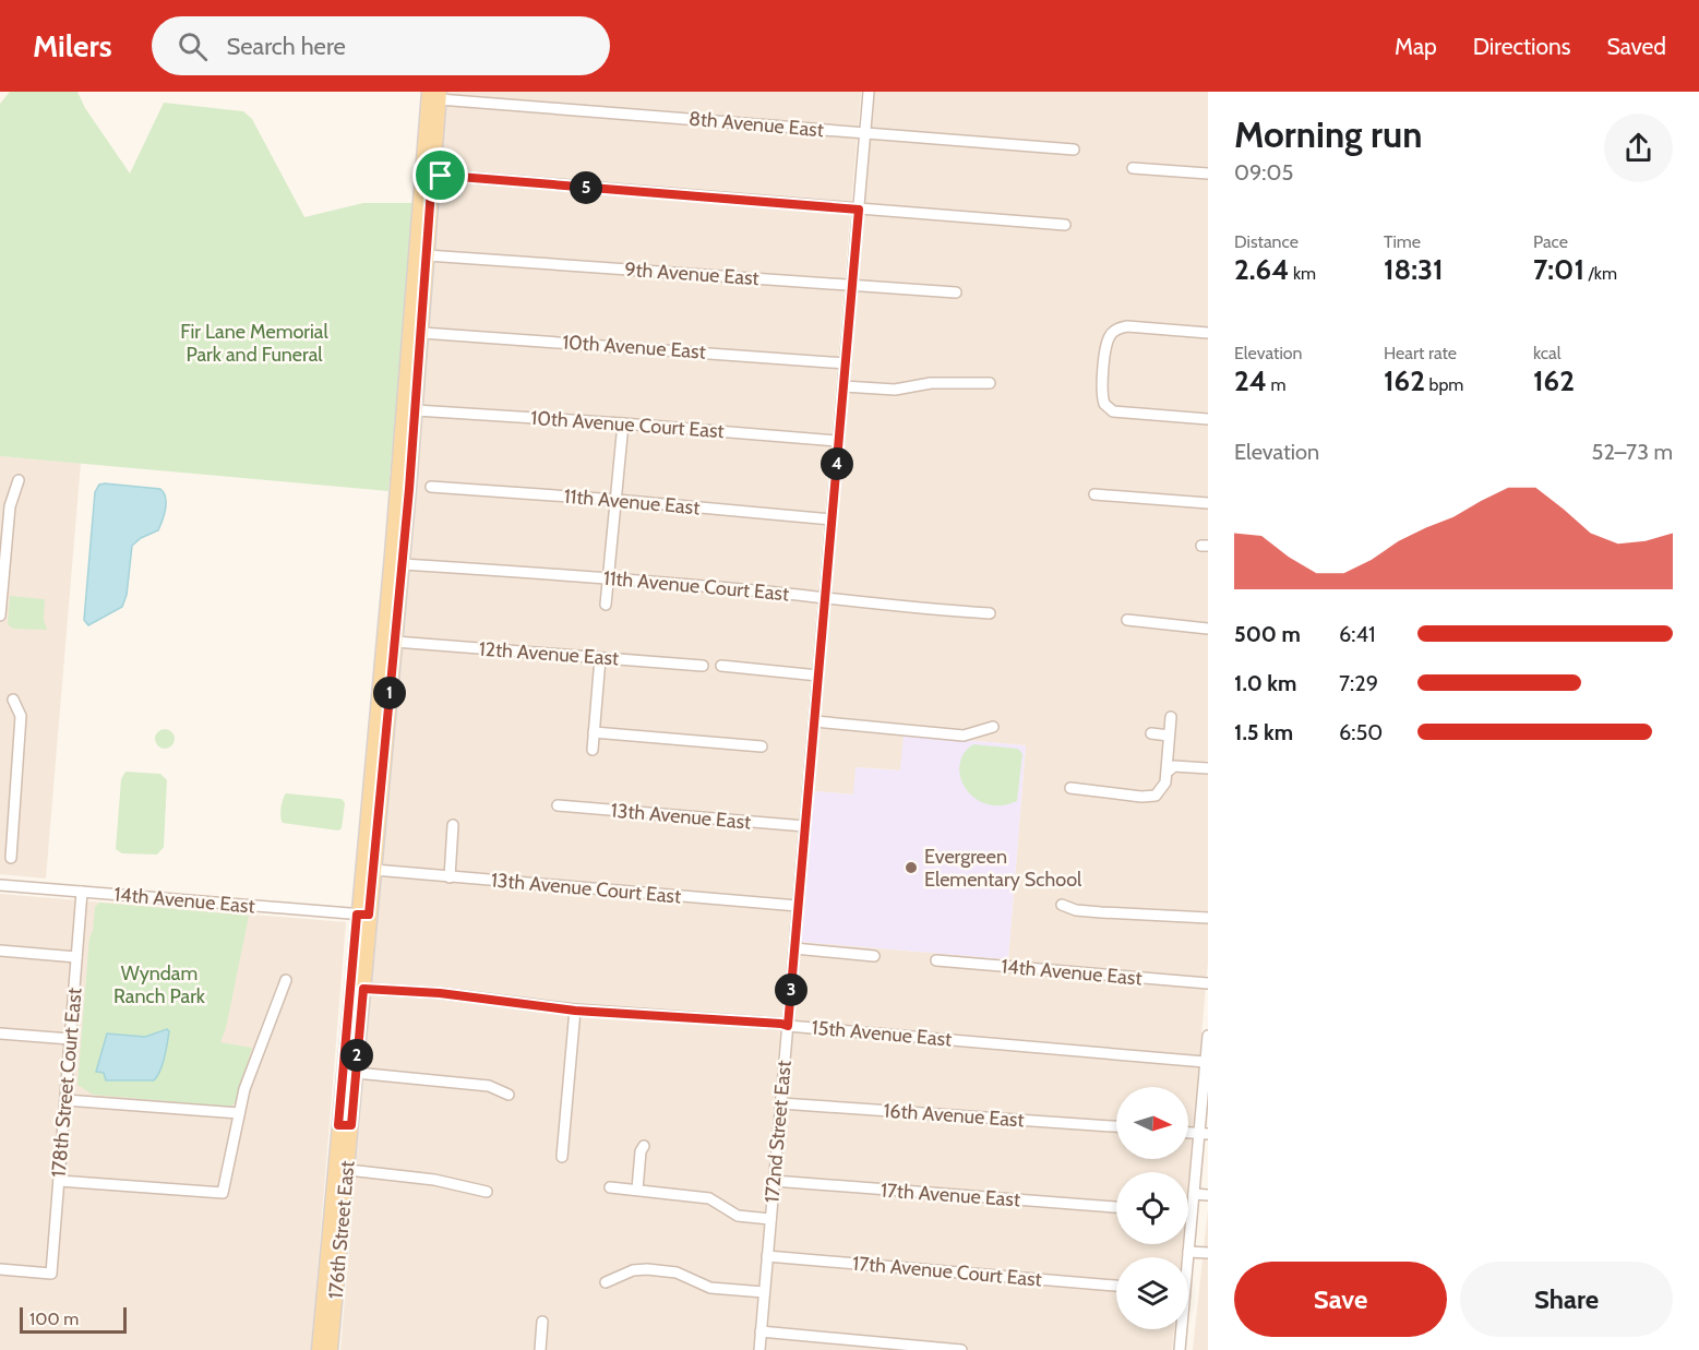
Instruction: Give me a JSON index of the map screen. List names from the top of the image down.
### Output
{
  "streets": {
    "main road": ["176th Street East"],
    "street": [
      "8th Avenue East",
      "9th Avenue East",
      "10th Avenue East",
      "10th Avenue Court East",
      "11th Avenue East",
      "11th Avenue Court East",
      "12th Avenue East",
      "13th Avenue East",
      "13th Avenue Court East",
      "14th Avenue East",
      "15th Avenue East",
      "178th Street Court East",
      "16th Avenue East",
      "172nd Street East",
      "17th Avenue East",
      "17th Avenue Court East"
    ]
  },
  "crossings": [
    ["8th Avenue East", "172nd Street East"],
    ["8th Avenue East", "176th Street East"],
    ["9th Avenue East", "172nd Street East"],
    ["9th Avenue East", "176th Street East"],
    ["10th Avenue East", "172nd Street East"],
    ["10th Avenue East", "176th Street East"],
    ["10th Avenue Court East", "172nd Street East"],
    ["10th Avenue Court East", "176th Street East"],
    ["11th Avenue East", "172nd Street East"],
    ["11th Avenue Court East", "172nd Street East"],
    ["11th Avenue Court East", "176th Street East"],
    ["12th Avenue East", "176th Street East"],
    ["13th Avenue East", "172nd Street East"],
    ["13th Avenue Court East", "172nd Street East"],
    ["13th Avenue Court East", "176th Street East"],
    ["14th Avenue East", "178th Street Court East"],
    ["14th Avenue East", "176th Street East"],
    ["15th Avenue East", "172nd Street East"],
    ["15th Avenue East", "176th Street East"],
    ["16th Avenue East", "172nd Street East"],
    ["172nd Street East", "17th Avenue East"],
    ["172nd Street East", "17th Avenue Court East"]
  ],
  "parks": ["Fir Lane Memorial Park and Funeral", "Wyndam Ranch Park"],
  "places": ["Evergreen Elementary School"],
  "scale_bar": "100 m",
  "north": "right",
  "page": {
    "header": "Milers",
    "search": "Search here",
    "nav": ["Map", "Directions", "Saved"],
    "heading": ["Morning run", "09:05"],
    "pins": [
      "5",
      "4",
      "1",
      "3",
      "2"
    ],
    "stats": [
      ["Distance", "2.64 km"],
      ["Time", "18:31"],
      ["Pace", "7:01 /km"],
      ["Elevation", "24 m"],
      ["Heart rate", "162 bpm"],
      ["kcal", "162"]
    ],
    "chart": ["Elevation", "52–73 m"],
    "list": [
      {
        "name": "500 m",
        "note": "6:41"
      },
      {
        "name": "1.0 km",
        "note": "7:29"
      },
      {
        "name": "1.5 km",
        "note": "6:50"
      }
    ],
    "buttons": ["Save", "Share"],
    "scale": "100 m"
  }
}
